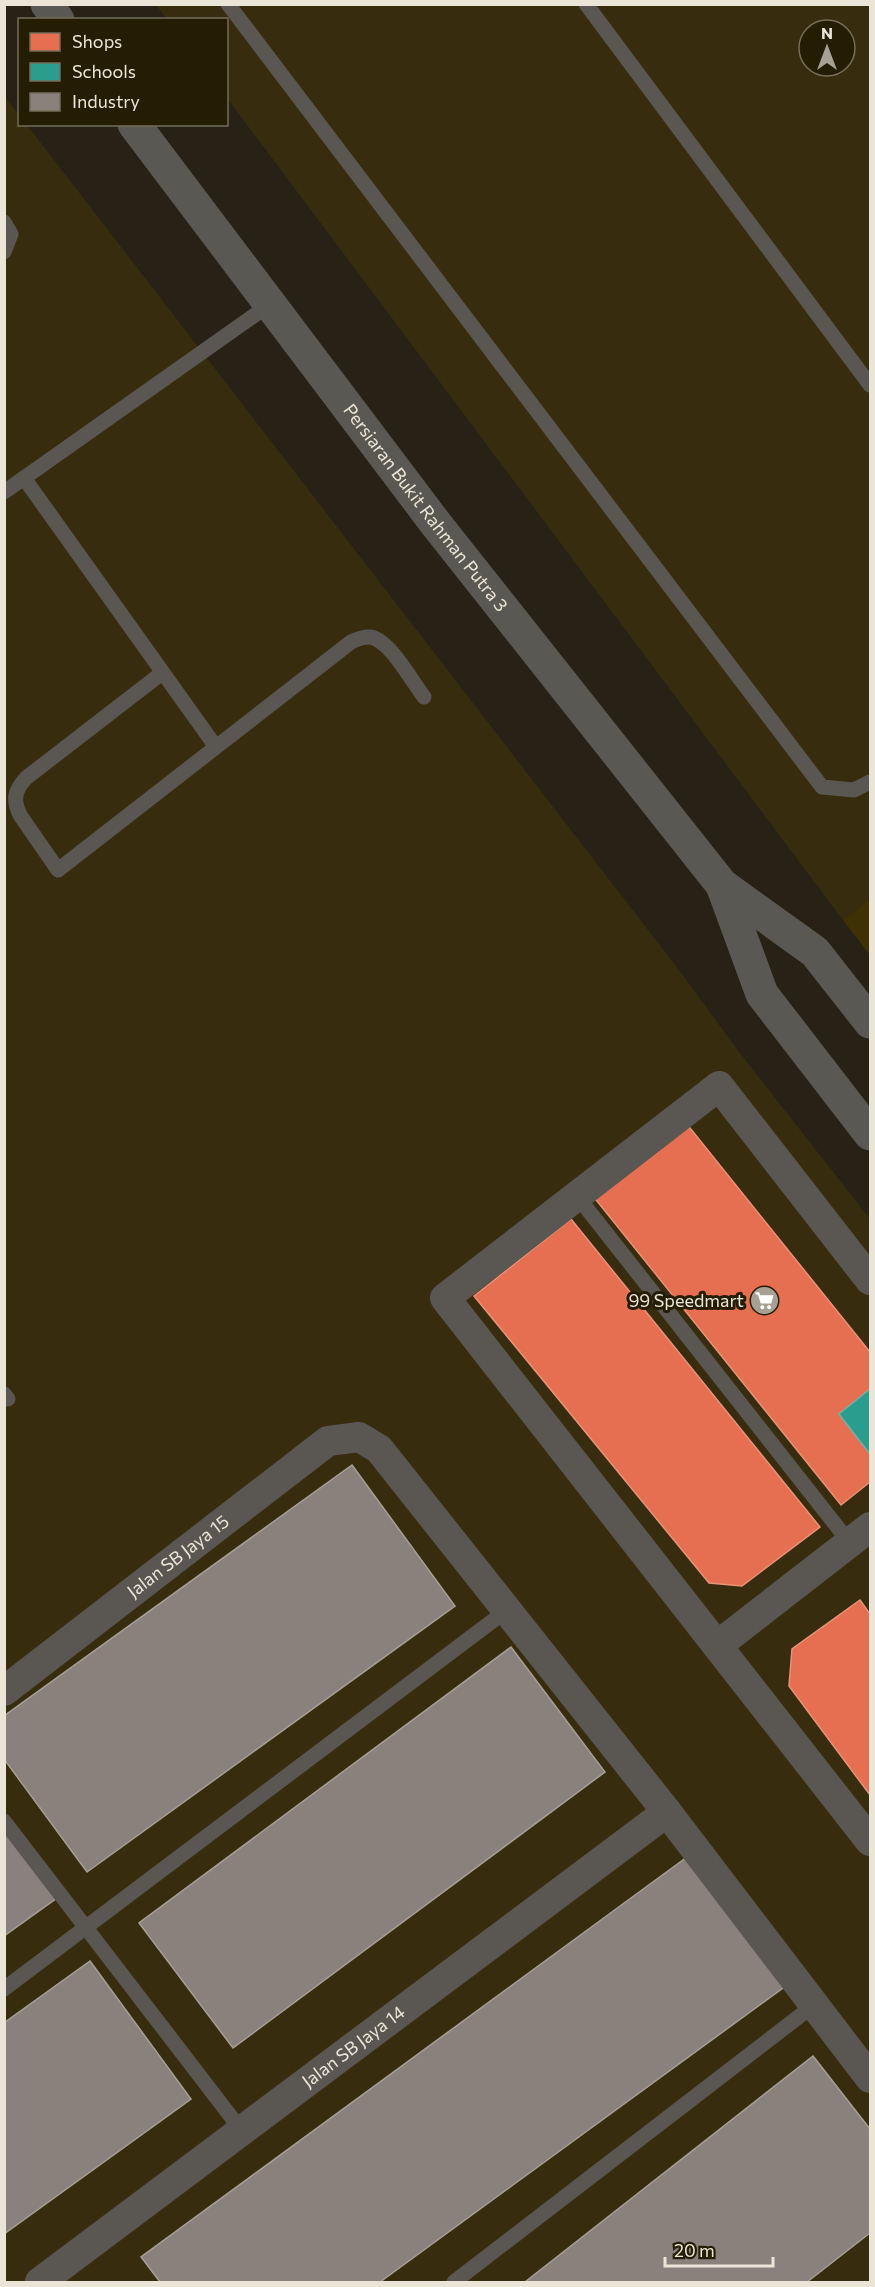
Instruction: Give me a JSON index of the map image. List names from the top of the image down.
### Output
{
  "streets": {
    "main road": ["Persiaran Bukit Rahman Putra 3"],
    "street": ["Jalan SB Jaya 15", "Jalan SB Jaya 14"]
  },
  "places": {
    "supermarket": ["99 Speedmart"]
  },
  "legend": ["Shops", "Schools", "Industry"],
  "scale_bar": "20 m",
  "north": "top"
}
